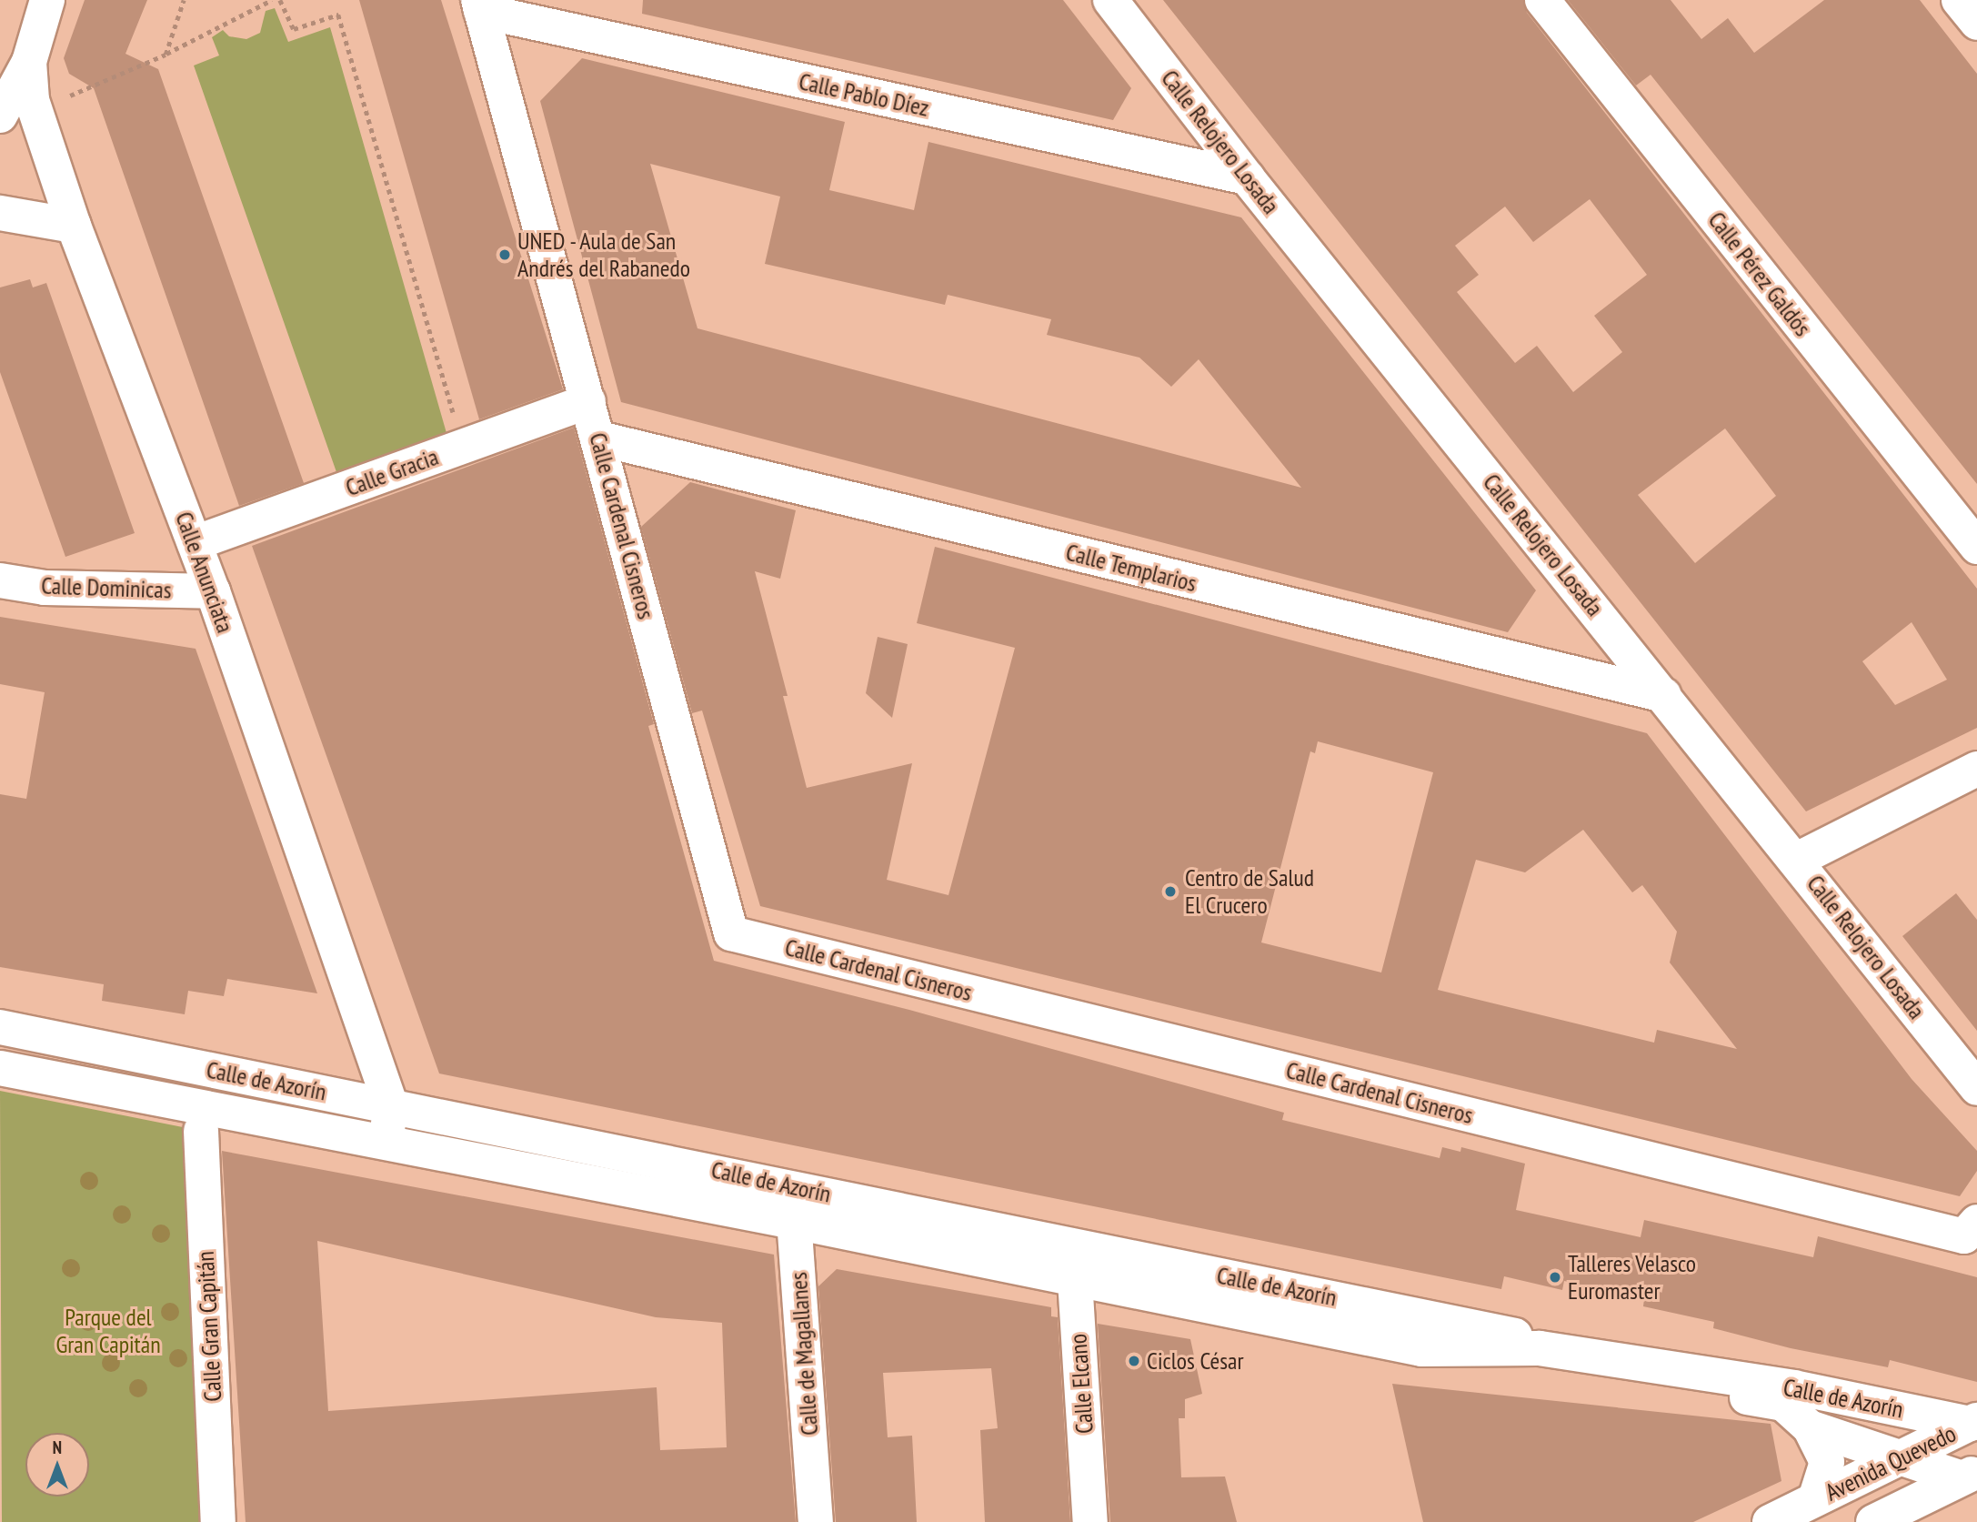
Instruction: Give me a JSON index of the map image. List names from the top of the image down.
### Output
{
  "streets": {
    "street": [
      "Calle Pablo Díez",
      "Calle Relojero Losada",
      "Calle Pérez Galdós",
      "Calle Gracia",
      "Calle Cardenal Cisneros",
      "Calle Templarios",
      "Calle Anunciata",
      "Calle Dominicas",
      "Calle de Azorín",
      "Calle Gran Capitán",
      "Calle de Magallanes",
      "Calle Elcano",
      "Avenida Quevedo"
    ]
  },
  "crossings": [
    ["Calle Pablo Díez", "Calle Relojero Losada"],
    ["Calle Pablo Díez", "Calle Cardenal Cisneros"],
    ["Calle Relojero Losada", "Calle Templarios"],
    ["Calle Gracia", "Calle Cardenal Cisneros"],
    ["Calle Gracia", "Calle Anunciata"],
    ["Calle Cardenal Cisneros", "Calle Templarios"],
    ["Calle Anunciata", "Calle Dominicas"],
    ["Calle Anunciata", "Calle de Azorín"],
    ["Calle de Azorín", "Calle de Magallanes"],
    ["Calle de Azorín", "Calle Elcano"],
    ["Calle de Azorín", "Avenida Quevedo"]
  ],
  "parks": ["Parque del Gran Capitán"],
  "places": [
    "UNED - Aula de San Andrés del Rabanedo",
    "Centro de Salud El Crucero",
    "Talleres Velasco Euromaster",
    "Ciclos César"
  ],
  "north": "top"
}
